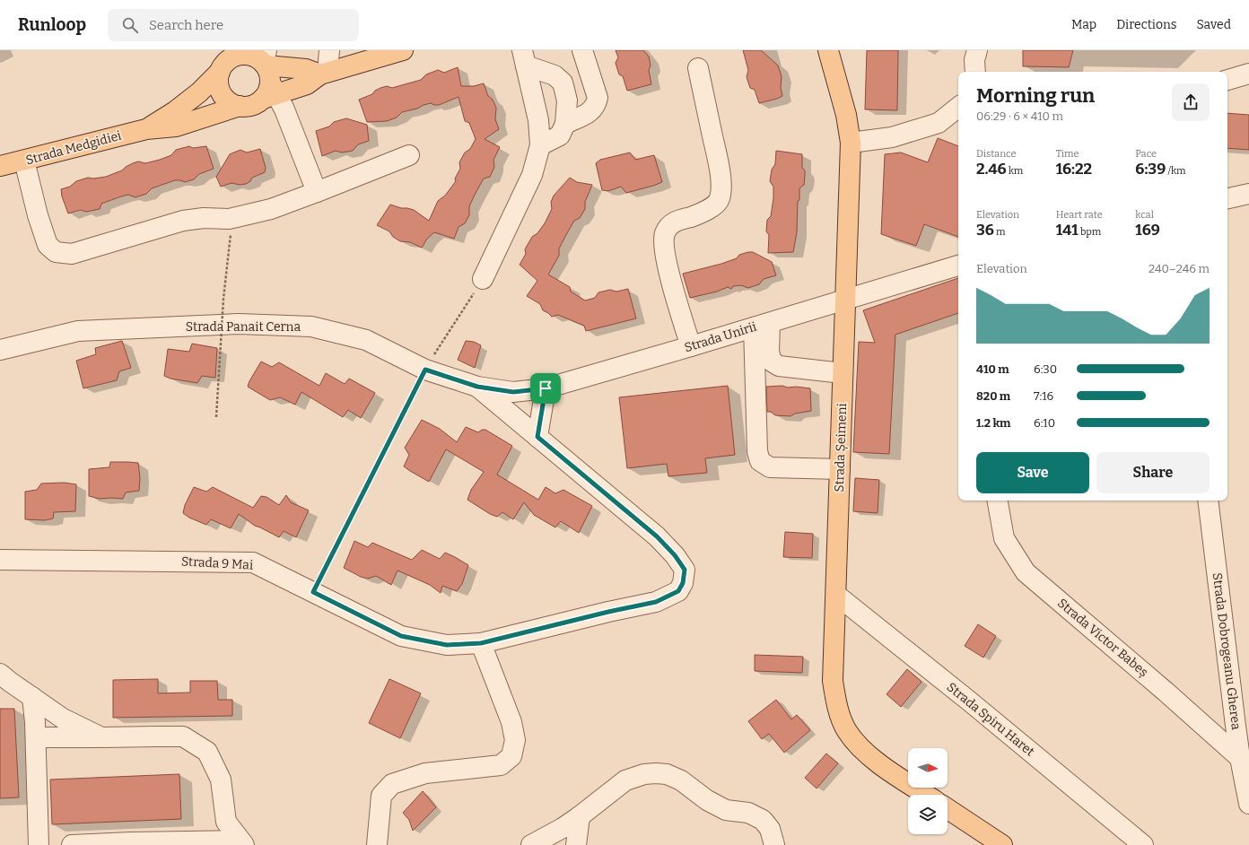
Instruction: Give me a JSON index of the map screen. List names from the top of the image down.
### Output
{
  "streets": {
    "main road": ["Strada Medgidiei", "Strada Șeimeni"],
    "street": [
      "Strada Panait Cerna",
      "Strada Unirii",
      "Strada 9 Mai",
      "Strada Victor Babeș",
      "Strada Dobrogeanu Gherea",
      "Strada Spiru Haret"
    ]
  },
  "crossings": [
    ["Strada Panait Cerna", "Strada Unirii"],
    ["Strada Panait Cerna", "Strada 9 Mai"],
    ["Strada Unirii", "Strada Șeimeni"],
    ["Strada Unirii", "Strada 9 Mai"],
    ["Strada Șeimeni", "Strada Spiru Haret"],
    ["Strada Victor Babeș", "Strada Dobrogeanu Gherea"]
  ],
  "north": "right",
  "page": {
    "header": "Runloop",
    "search": "Search here",
    "nav": ["Map", "Directions", "Saved"],
    "heading": ["Morning run", "06:29 · 6 × 410 m"],
    "stats": [
      ["Distance", "2.46 km"],
      ["Time", "16:22"],
      ["Pace", "6:39 /km"],
      ["Elevation", "36 m"],
      ["Heart rate", "141 bpm"],
      ["kcal", "169"]
    ],
    "chart": ["Elevation", "240–246 m"],
    "list": [
      {
        "name": "410 m",
        "note": "6:30"
      },
      {
        "name": "820 m",
        "note": "7:16"
      },
      {
        "name": "1.2 km",
        "note": "6:10"
      }
    ],
    "buttons": ["Save", "Share"]
  }
}
